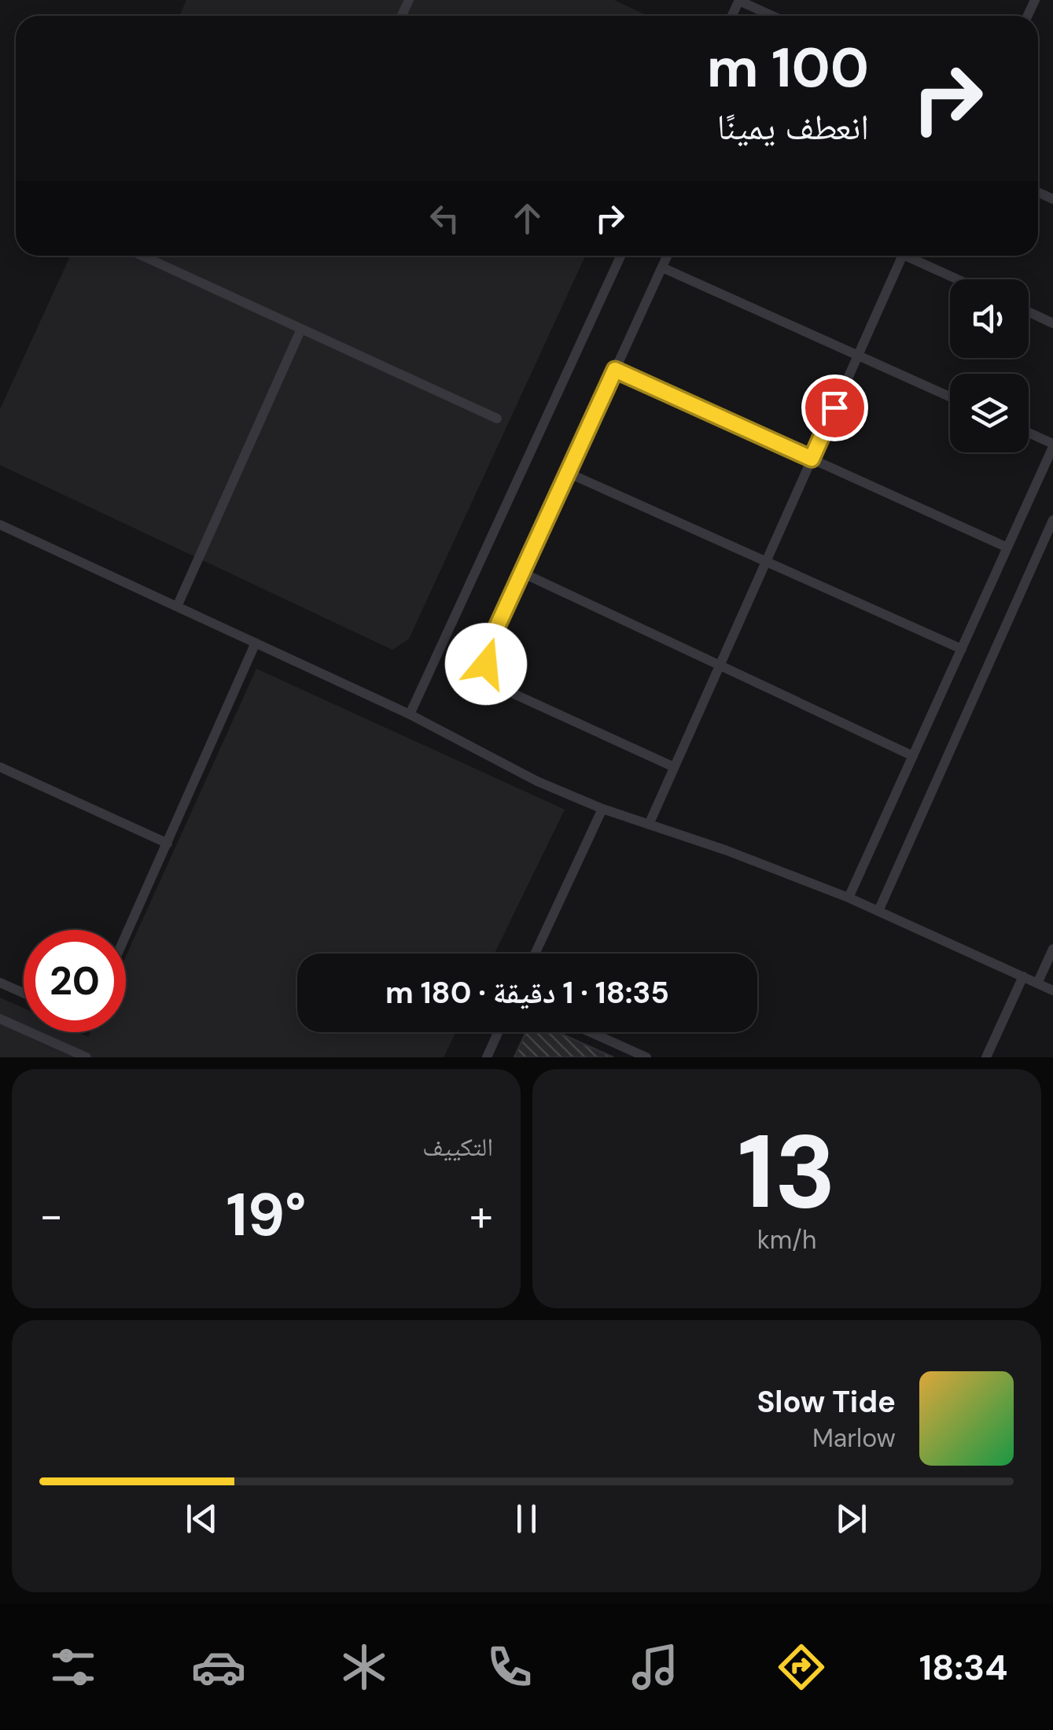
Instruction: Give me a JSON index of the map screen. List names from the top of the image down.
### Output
{
  "page": {
    "turn": ["100 m", "انعطف يمينًا"],
    "limit": "20",
    "trip": "18:35 · 1 دقيقة · 180 m",
    "tile": [
      ["13", "km/h"],
      "التكييف"
    ],
    "heat": ["−", "19°", "+"],
    "song": ["Slow Tide", "Marlow"],
    "tabs": "18:34"
  }
}
